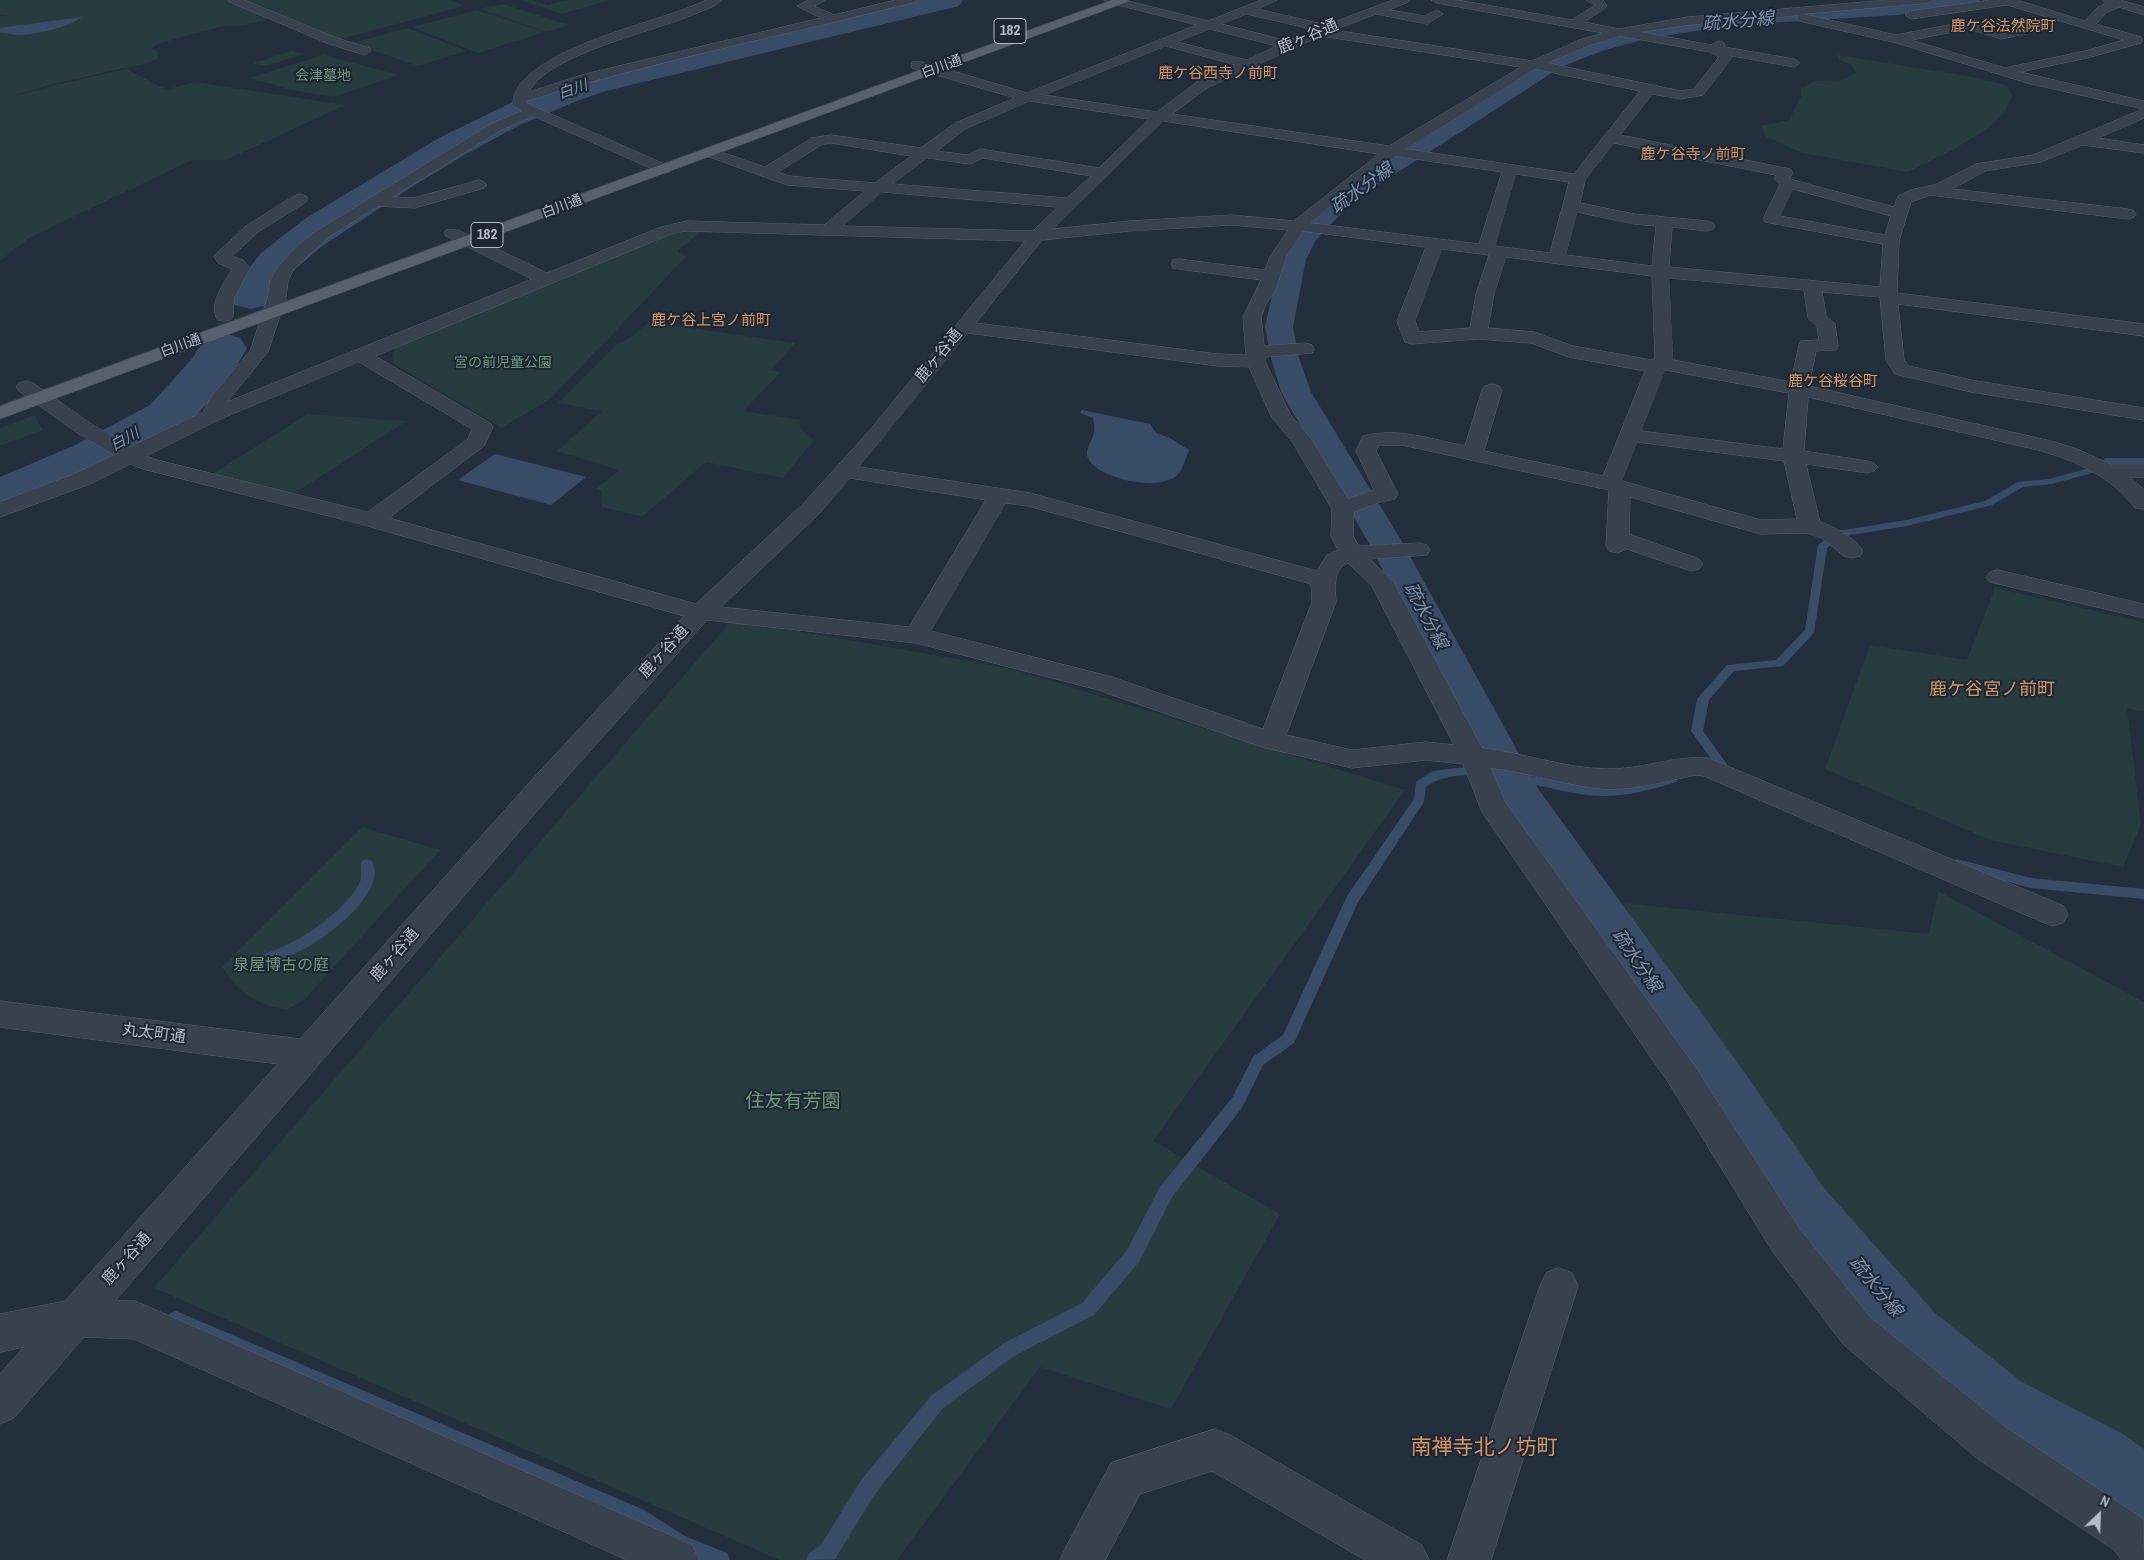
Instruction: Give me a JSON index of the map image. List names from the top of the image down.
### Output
{
  "streets": {
    "main road": ["182", "白川通"],
    "street": ["鹿ヶ谷通", "丸太町通"]
  },
  "crossings": [
    ["鹿ヶ谷通", "丸太町通"]
  ],
  "districts": [
    "鹿ケ谷法然院町",
    "鹿ケ谷西寺ノ前町",
    "鹿ケ谷寺ノ前町",
    "鹿ケ谷上宮ノ前町",
    "鹿ケ谷桜谷町",
    "鹿ケ谷宮ノ前町",
    "南禅寺北ノ坊町"
  ],
  "water": ["疏水分線", "白川"],
  "parks": [
    "会津墓地",
    "宮の前児童公園",
    "泉屋博古の庭",
    "住友有芳園"
  ],
  "north": "top right"
}
